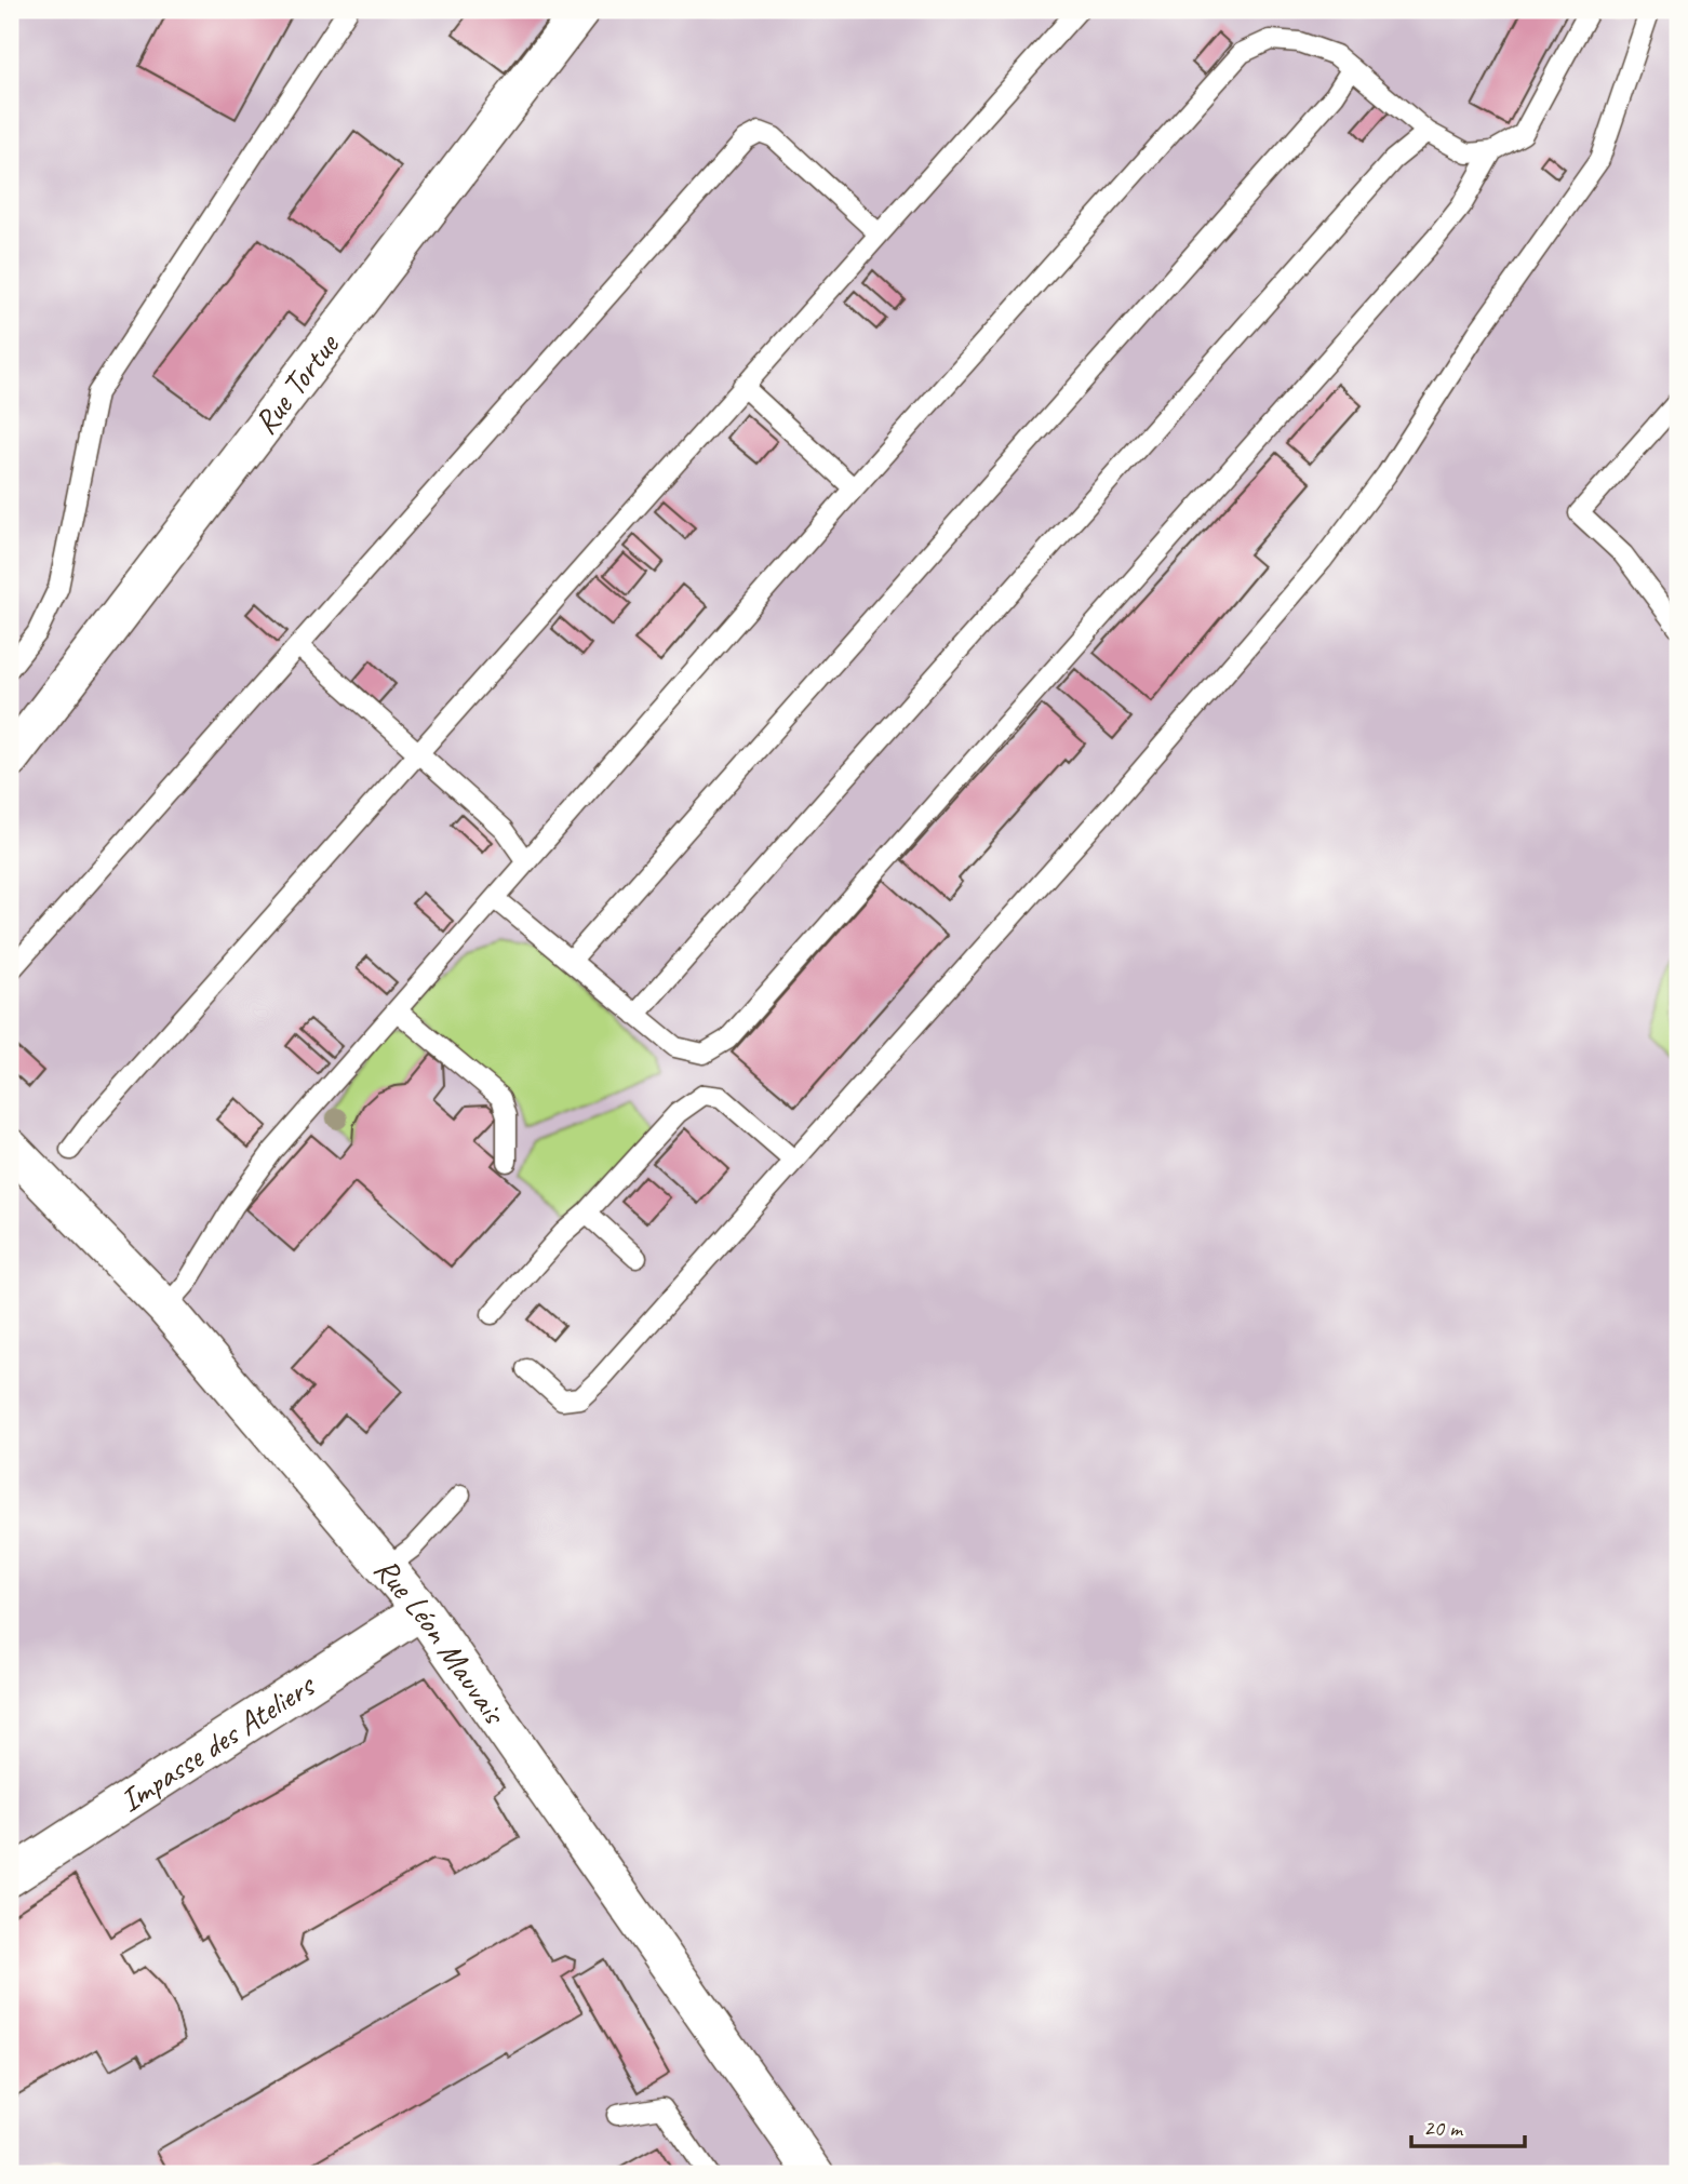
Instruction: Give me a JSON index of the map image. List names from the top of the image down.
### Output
{
  "streets": {
    "street": ["Rue Tortue", "Rue Léon Mauvais", "Impasse des Ateliers"]
  },
  "crossings": [
    ["Rue Léon Mauvais", "Impasse des Ateliers"]
  ],
  "scale_bar": "20 m"
}
